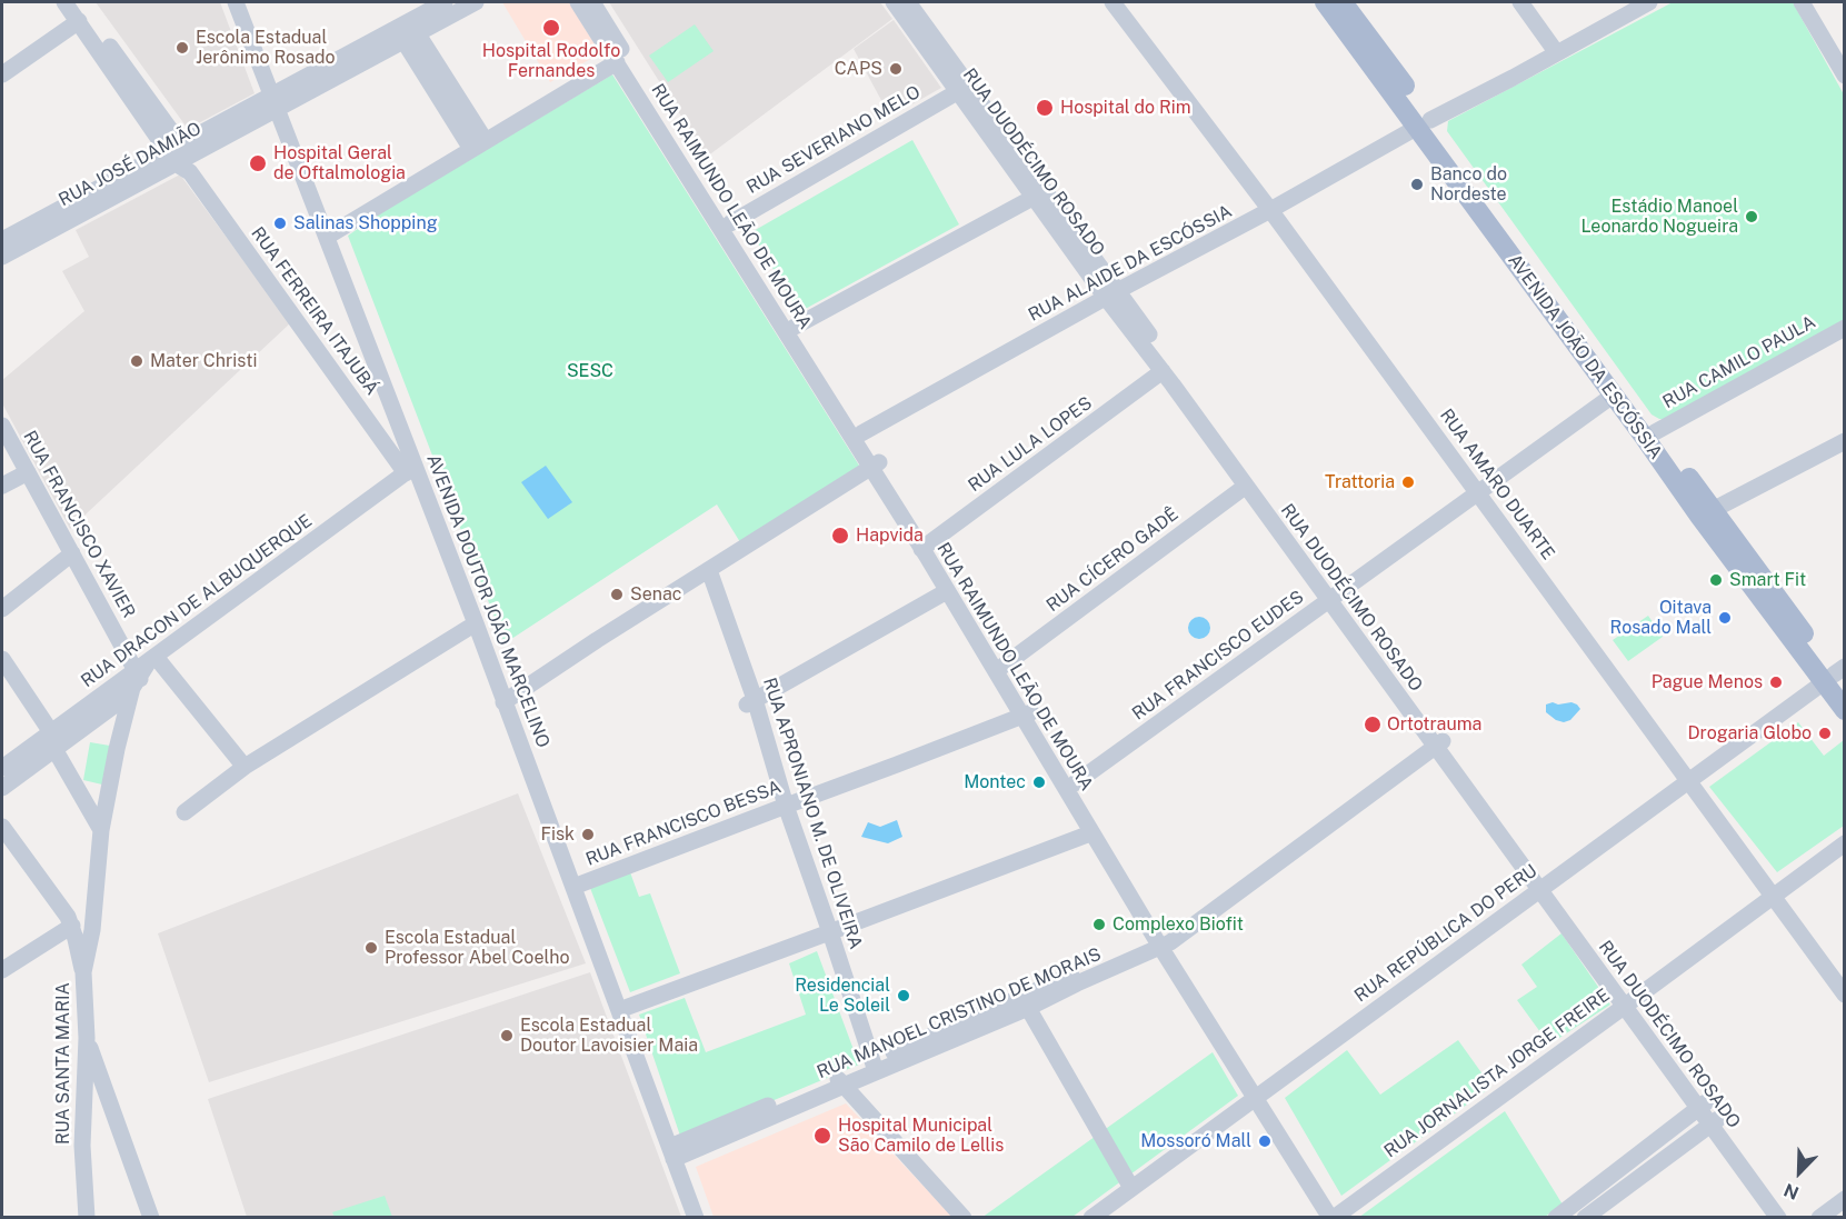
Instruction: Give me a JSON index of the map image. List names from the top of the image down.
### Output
{
  "streets": {
    "main road": ["AVENIDA JOÃO DA ESCÓSSIA"],
    "street": [
      "RUA SEVERIANO MELO",
      "RUA DUODÉCIMO ROSADO",
      "RUA JOSÉ DAMIÃO",
      "RUA RAIMUNDO LEÃO DE MOURA",
      "RUA ALAIDE DA ESCÓSSIA",
      "RUA FERREIRA ITAJUBÁ",
      "RUA CAMILO PAULA",
      "RUA LULA LOPES",
      "RUA AMARO DUARTE",
      "RUA FRANCISCO XAVIER",
      "RUA CÍCERO GADÊ",
      "RUA DRACON DE ALBUQUERQUE",
      "AVENIDA DOUTOR JOÃO MARCELINO",
      "RUA FRANCISCO EUDES",
      "RUA APRONIANO M. DE OLIVEIRA",
      "RUA FRANCISCO BESSA",
      "RUA REPÚBLICA DO PERU",
      "RUA MANOEL CRISTINO DE MORAIS",
      "RUA SANTA MARIA",
      "RUA JORNALISTA JORGE FREIRE"
    ]
  },
  "crossings": [
    ["RUA SEVERIANO MELO", "RUA DUODÉCIMO ROSADO"],
    ["RUA SEVERIANO MELO", "RUA RAIMUNDO LEÃO DE MOURA"],
    ["RUA DUODÉCIMO ROSADO", "RUA ALAIDE DA ESCÓSSIA"],
    ["RUA DUODÉCIMO ROSADO", "RUA LULA LOPES"],
    ["RUA DUODÉCIMO ROSADO", "RUA CÍCERO GADÊ"],
    ["RUA DUODÉCIMO ROSADO", "RUA FRANCISCO EUDES"],
    ["RUA DUODÉCIMO ROSADO", "RUA REPÚBLICA DO PERU"],
    ["RUA DUODÉCIMO ROSADO", "RUA MANOEL CRISTINO DE MORAIS"],
    ["RUA DUODÉCIMO ROSADO", "RUA JORNALISTA JORGE FREIRE"],
    ["RUA JOSÉ DAMIÃO", "RUA FERREIRA ITAJUBÁ"],
    ["RUA JOSÉ DAMIÃO", "AVENIDA DOUTOR JOÃO MARCELINO"],
    ["RUA RAIMUNDO LEÃO DE MOURA", "RUA ALAIDE DA ESCÓSSIA"],
    ["RUA RAIMUNDO LEÃO DE MOURA", "RUA LULA LOPES"],
    ["RUA RAIMUNDO LEÃO DE MOURA", "RUA CÍCERO GADÊ"],
    ["RUA RAIMUNDO LEÃO DE MOURA", "RUA FRANCISCO EUDES"],
    ["RUA RAIMUNDO LEÃO DE MOURA", "RUA FRANCISCO BESSA"],
    ["RUA RAIMUNDO LEÃO DE MOURA", "RUA REPÚBLICA DO PERU"],
    ["RUA RAIMUNDO LEÃO DE MOURA", "RUA MANOEL CRISTINO DE MORAIS"],
    ["RUA RAIMUNDO LEÃO DE MOURA", "RUA JORNALISTA JORGE FREIRE"],
    ["RUA ALAIDE DA ESCÓSSIA", "AVENIDA JOÃO DA ESCÓSSIA"],
    ["RUA ALAIDE DA ESCÓSSIA", "RUA AMARO DUARTE"],
    ["RUA FERREIRA ITAJUBÁ", "RUA DRACON DE ALBUQUERQUE"],
    ["RUA FERREIRA ITAJUBÁ", "AVENIDA DOUTOR JOÃO MARCELINO"],
    ["AVENIDA JOÃO DA ESCÓSSIA", "RUA CAMILO PAULA"],
    ["AVENIDA JOÃO DA ESCÓSSIA", "RUA FRANCISCO EUDES"],
    ["AVENIDA JOÃO DA ESCÓSSIA", "RUA REPÚBLICA DO PERU"],
    ["RUA AMARO DUARTE", "RUA FRANCISCO EUDES"],
    ["RUA AMARO DUARTE", "RUA REPÚBLICA DO PERU"],
    ["RUA AMARO DUARTE", "RUA JORNALISTA JORGE FREIRE"],
    ["RUA FRANCISCO XAVIER", "RUA DRACON DE ALBUQUERQUE"],
    ["RUA FRANCISCO XAVIER", "RUA SANTA MARIA"],
    ["RUA DRACON DE ALBUQUERQUE", "AVENIDA DOUTOR JOÃO MARCELINO"],
    ["RUA DRACON DE ALBUQUERQUE", "RUA SANTA MARIA"],
    ["AVENIDA DOUTOR JOÃO MARCELINO", "RUA FRANCISCO BESSA"],
    ["AVENIDA DOUTOR JOÃO MARCELINO", "RUA MANOEL CRISTINO DE MORAIS"],
    ["RUA APRONIANO M. DE OLIVEIRA", "RUA FRANCISCO BESSA"],
    ["RUA APRONIANO M. DE OLIVEIRA", "RUA MANOEL CRISTINO DE MORAIS"]
  ],
  "parks": ["SESC"],
  "places": [
    "Hospital Rodolfo Fernandes",
    "Escola Estadual Jerônimo Rosado",
    "CAPS",
    "Hospital do Rim",
    "Hospital Geral de Oftalmologia",
    "Banco do Nordeste",
    "Estádio Manoel Leonardo Nogueira",
    "Salinas Shopping",
    "Mater Christi",
    "Trattoria",
    "Hapvida",
    "Smart Fit",
    "Senac",
    "Oitava Rosado Mall",
    "Pague Menos",
    "Ortotrauma",
    "Drogaria Globo",
    "Montec",
    "Fisk",
    "Complexo Biofit",
    "Escola Estadual Professor Abel Coelho",
    "Residencial Le Soleil",
    "Escola Estadual Doutor Lavoisier Maia",
    "Hospital Municipal São Camilo de Lellis",
    "Mossoró Mall"
  ],
  "north": "bottom left"
}
